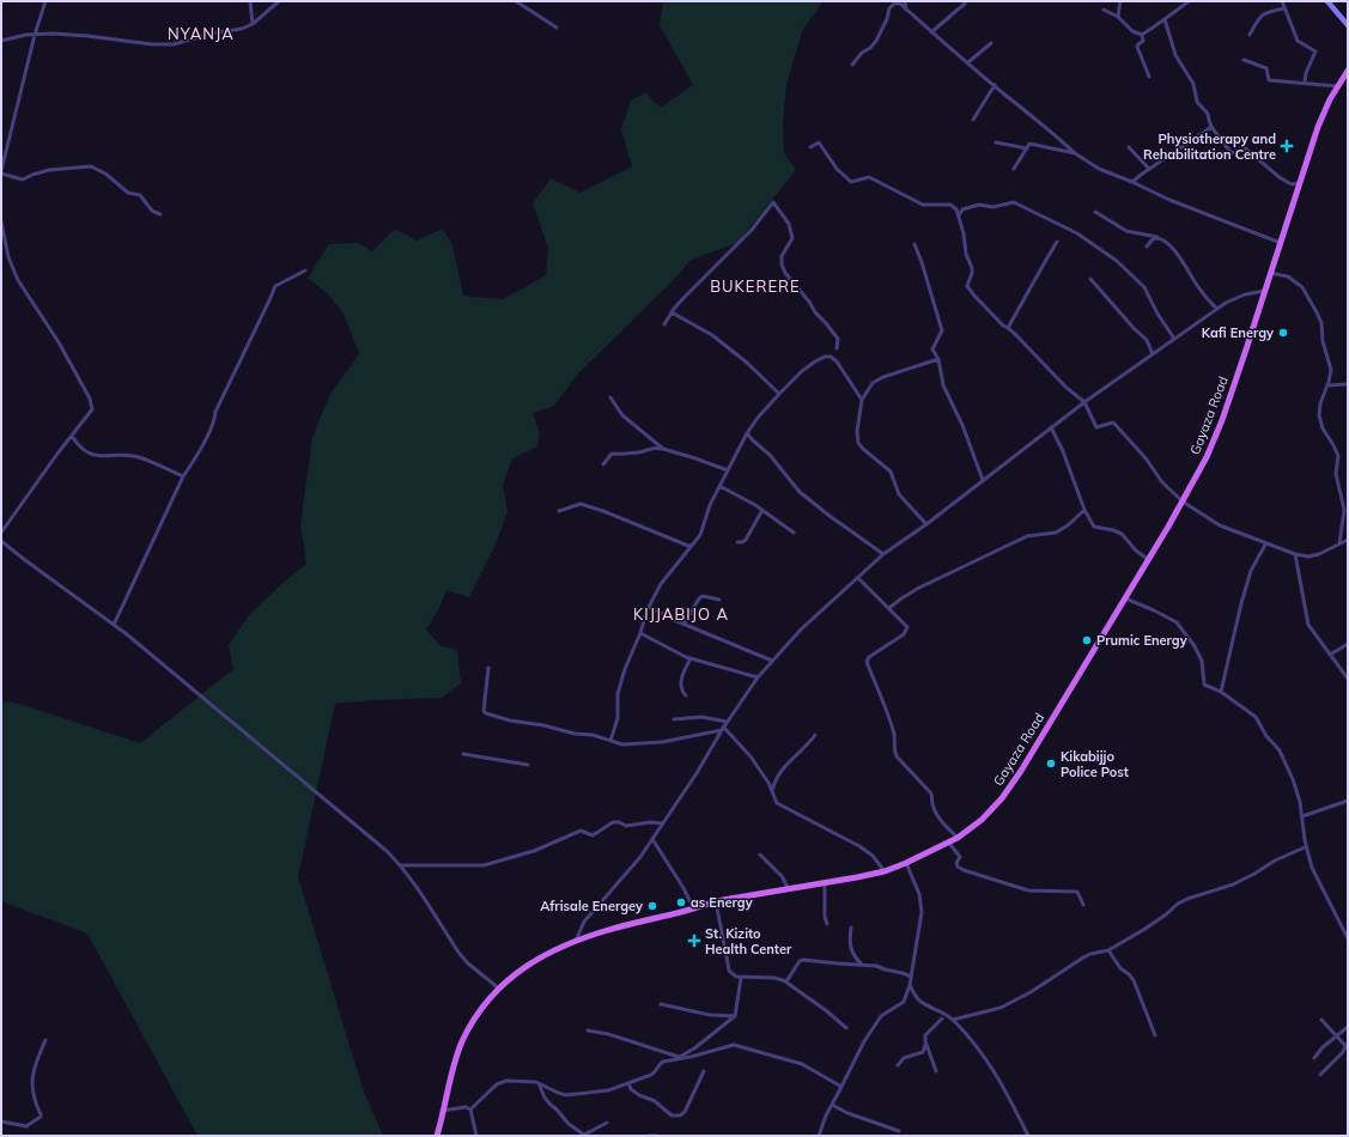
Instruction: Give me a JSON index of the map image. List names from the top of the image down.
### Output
{
  "streets": {
    "main road": ["Gayaza Road"]
  },
  "districts": ["NYANJA", "BUKERERE", "KIJJABIJO A"],
  "places": {
    "health": ["Physiotherapy and Rehabilitation Centre", "St. Kizito Health Center"],
    "other": [
      "Kafi Energy",
      "Prumic Energy",
      "Kikabijjo Police Post",
      "as Energy",
      "Afrisale Energey"
    ]
  }
}
